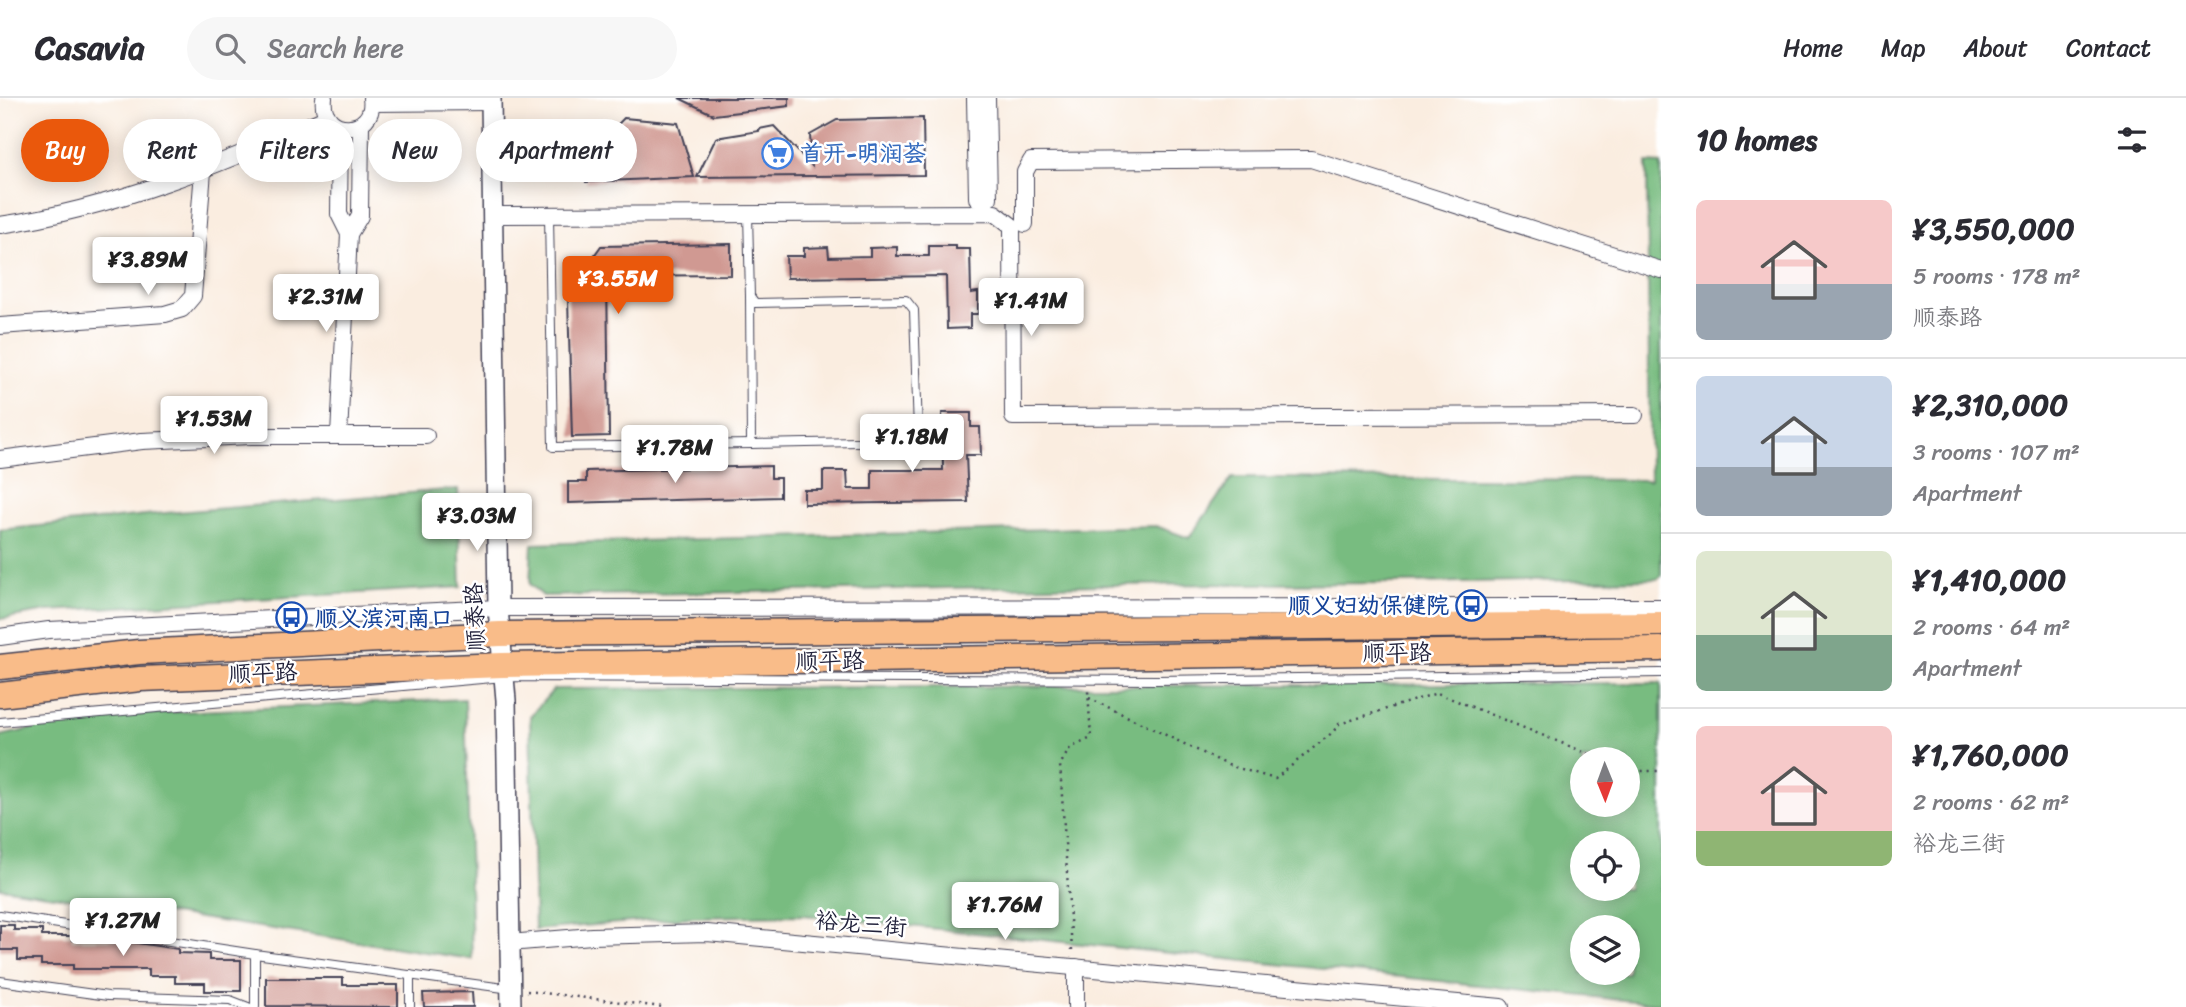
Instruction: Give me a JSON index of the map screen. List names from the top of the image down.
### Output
{
  "streets": {
    "main road": ["顺平路"],
    "street": ["顺泰路", "裕龙三街"]
  },
  "crossings": [
    ["顺泰路", "顺平路"],
    ["顺泰路", "裕龙三街"]
  ],
  "places": {
    "supermarket": ["首开-明润荟"],
    "bus stop": ["顺义妇幼保健院", "顺义滨河南口"]
  },
  "north": "bottom",
  "page": {
    "header": "Casavia",
    "search": "Search here",
    "nav": [
      "Home",
      "Map",
      "About",
      "Contact"
    ],
    "heading": "10 homes",
    "chip": [
      "Buy",
      "Rent",
      "Filters",
      "New",
      "Apartment"
    ],
    "list": [
      {
        "name": "¥3,550,000",
        "note": "5 rooms · 178 m² · 顺泰路"
      },
      {
        "name": "¥2,310,000",
        "note": "3 rooms · 107 m² · Apartment"
      },
      {
        "name": "¥1,410,000",
        "note": "2 rooms · 64 m² · Apartment"
      },
      {
        "name": "¥1,760,000",
        "note": "2 rooms · 62 m² · 裕龙三街"
      }
    ],
    "price": [
      "¥3.89M",
      "¥3.55M",
      "¥2.31M",
      "¥1.41M",
      "¥1.53M",
      "¥1.18M",
      "¥1.78M",
      "¥3.03M",
      "¥1.76M",
      "¥1.27M"
    ]
  }
}
